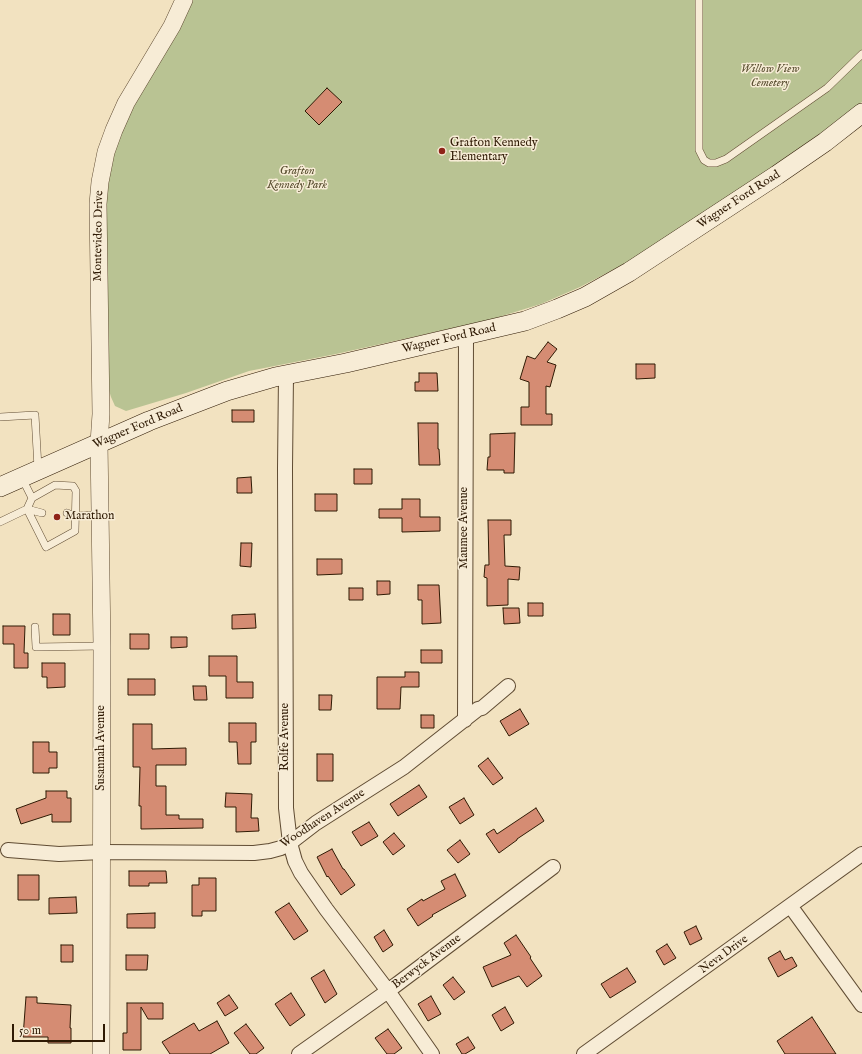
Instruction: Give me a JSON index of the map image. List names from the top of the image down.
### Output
{
  "streets": {
    "main road": ["Wagner Ford Road"],
    "street": [
      "Montevideo Drive",
      "Maumee Avenue",
      "Rolfe Avenue",
      "Susannah Avenue",
      "Woodhaven Avenue",
      "Neva Drive",
      "Berwyck Avenue"
    ]
  },
  "crossings": [
    ["Wagner Ford Road", "Montevideo Drive"],
    ["Wagner Ford Road", "Maumee Avenue"],
    ["Wagner Ford Road", "Rolfe Avenue"],
    ["Wagner Ford Road", "Susannah Avenue"],
    ["Montevideo Drive", "Susannah Avenue"],
    ["Maumee Avenue", "Woodhaven Avenue"],
    ["Rolfe Avenue", "Woodhaven Avenue"],
    ["Rolfe Avenue", "Berwyck Avenue"],
    ["Susannah Avenue", "Woodhaven Avenue"]
  ],
  "parks": ["Willow View Cemetery", "Grafton Kennedy Park"],
  "places": ["Grafton Kennedy Elementary", "Marathon"],
  "scale_bar": "50 m"
}
